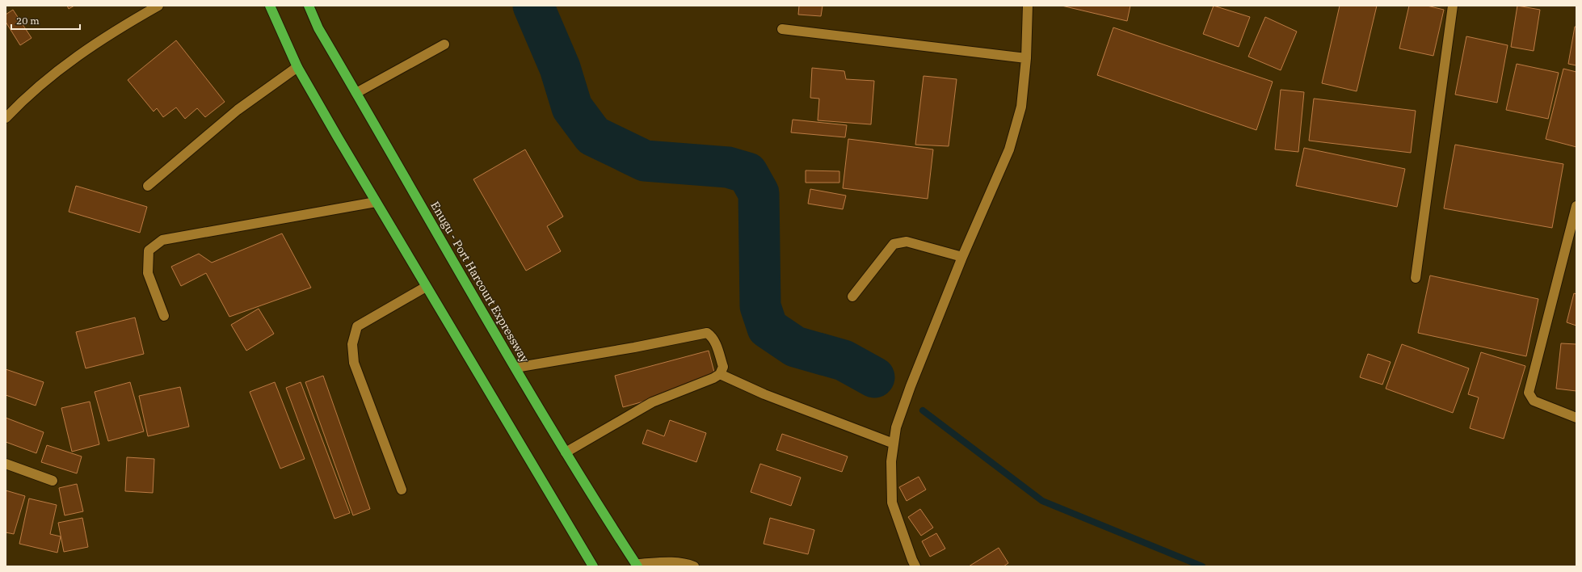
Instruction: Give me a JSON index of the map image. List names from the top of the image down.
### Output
{
  "streets": {
    "highway": ["Enugu - Port Harcourt Expressway"]
  },
  "scale_bar": "20 m"
}
